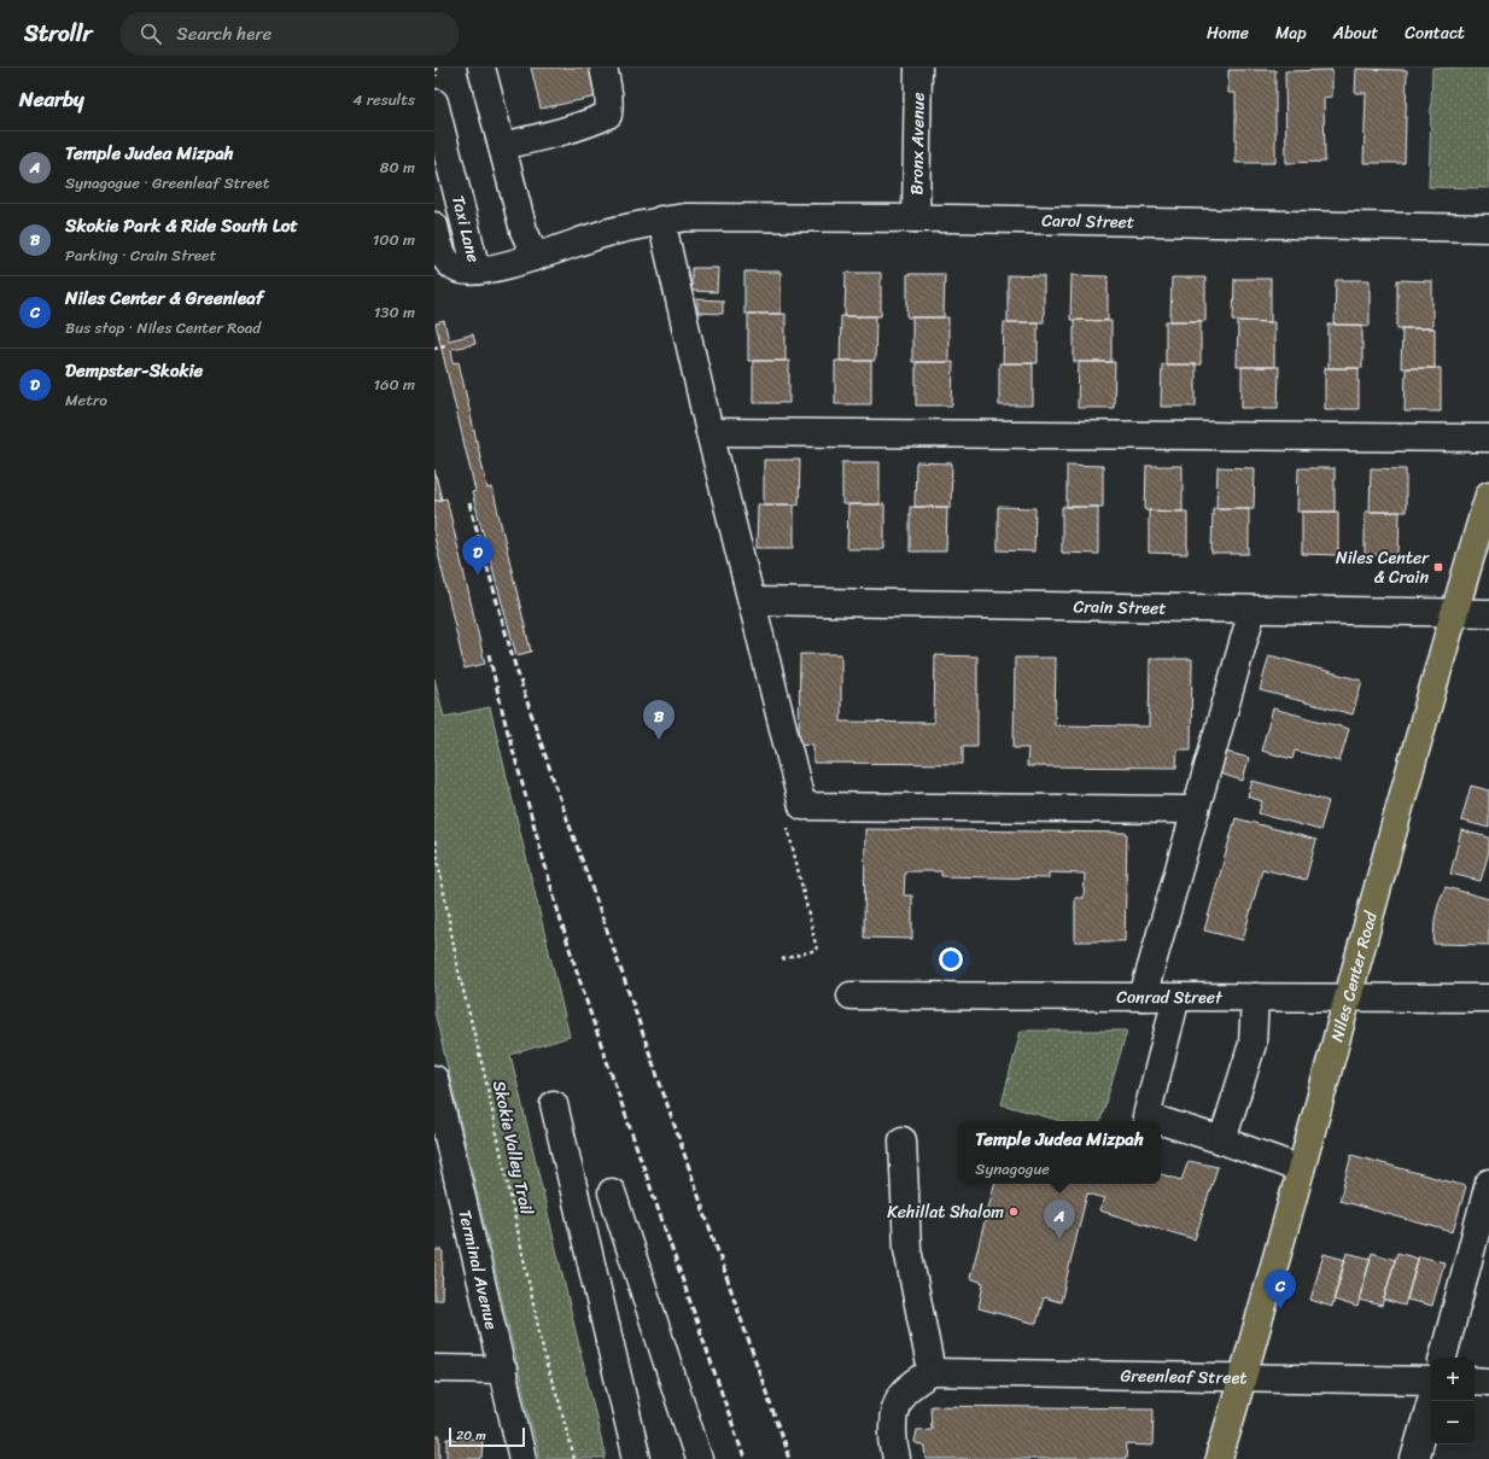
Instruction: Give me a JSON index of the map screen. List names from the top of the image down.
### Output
{
  "streets": {
    "main road": ["Niles Center Road"],
    "street": [
      "Bronx Avenue",
      "Carol Street",
      "Taxi Lane",
      "Crain Street",
      "Conrad Street",
      "Terminal Avenue",
      "Greenleaf Street"
    ],
    "path": ["Skokie Valley Trail"]
  },
  "crossings": [
    ["Bronx Avenue", "Carol Street"],
    ["Carol Street", "Taxi Lane"],
    ["Crain Street", "Niles Center Road"],
    ["Niles Center Road", "Conrad Street"],
    ["Niles Center Road", "Greenleaf Street"]
  ],
  "places": {
    "transit": ["Niles Center & Crain"],
    "other": ["Kehillat Shalom"]
  },
  "scale_bar": "20 m",
  "page": {
    "header": "Strollr",
    "search": "Search here",
    "nav": [
      "Home",
      "Map",
      "About",
      "Contact"
    ],
    "heading": ["Nearby", "4 results"],
    "list": [
      {
        "mark": "A",
        "name": "Temple Judea Mizpah",
        "note": "Synagogue · Greenleaf Street",
        "value": "80 m"
      },
      {
        "mark": "B",
        "name": "Skokie Park & Ride South Lot",
        "note": "Parking · Crain Street",
        "value": "100 m"
      },
      {
        "mark": "C",
        "name": "Niles Center & Greenleaf",
        "note": "Bus stop · Niles Center Road",
        "value": "130 m"
      },
      {
        "mark": "D",
        "name": "Dempster-Skokie",
        "note": "Metro",
        "value": "160 m"
      }
    ],
    "pins": [
      "D",
      "B",
      "A",
      "C"
    ],
    "popup": ["Temple Judea Mizpah", "Synagogue"],
    "map_buttons": ["+", "−"],
    "scale": "20 m"
  }
}
